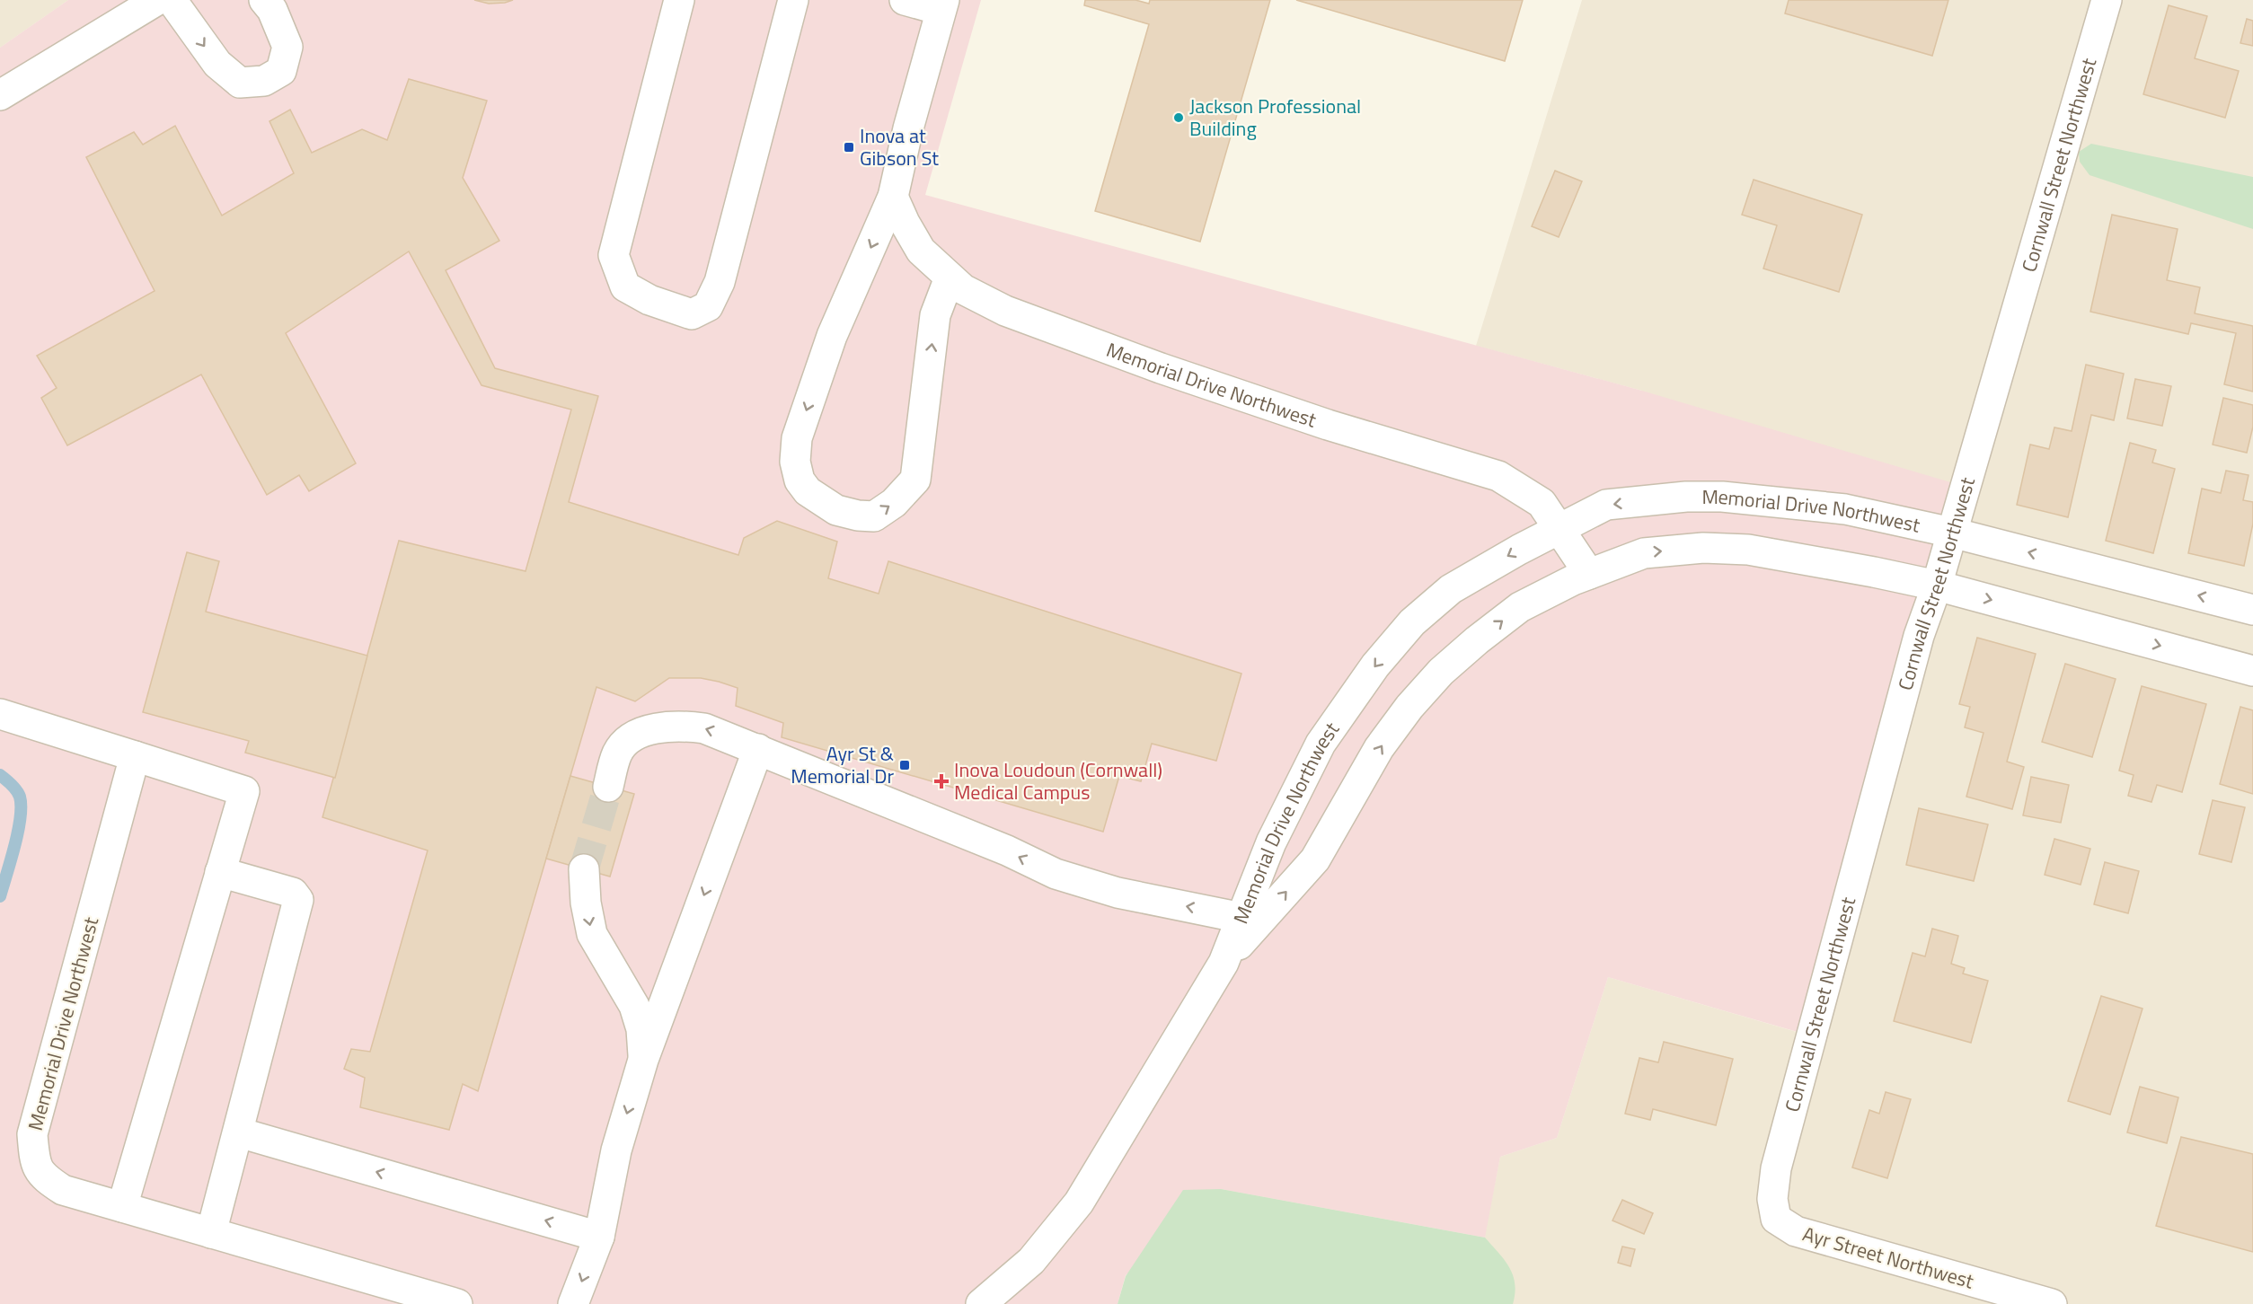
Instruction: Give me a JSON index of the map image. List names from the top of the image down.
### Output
{
  "streets": {
    "street": ["Cornwall Street Northwest", "Memorial Drive Northwest", "Ayr Street Northwest"]
  },
  "crossings": [
    ["Cornwall Street Northwest", "Memorial Drive Northwest"],
    ["Cornwall Street Northwest", "Ayr Street Northwest"]
  ],
  "places": {
    "other": ["Jackson Professional Building"],
    "transit": ["Inova at Gibson St", "Ayr St & Memorial Dr"],
    "health": ["Inova Loudoun (Cornwall) Medical Campus"]
  }
}
